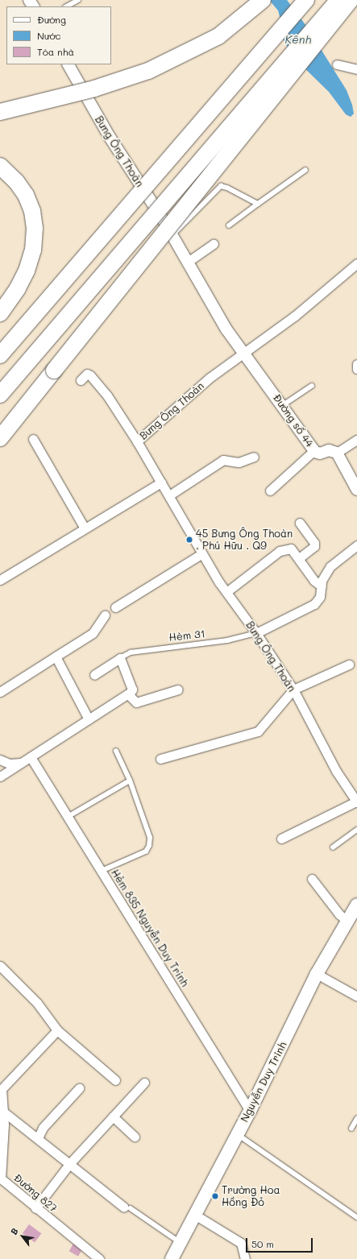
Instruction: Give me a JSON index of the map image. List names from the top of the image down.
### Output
{
  "streets": {
    "main road": ["Nguyễn Duy Trinh"],
    "street": [
      "Bưng Ông Thoàn",
      "Đường số 44",
      "Hẻm 835 Nguyễn Duy Trinh",
      "Đường 827"
    ],
    "lane": ["Hèm 31"]
  },
  "crossings": [
    ["Bưng Ông Thoàn", "Đường số 44"],
    ["Bưng Ông Thoàn", "Hèm 31"],
    ["Hẻm 835 Nguyễn Duy Trinh", "Nguyễn Duy Trinh"]
  ],
  "water": ["Kênh"],
  "places": ["45 Bưng Ông Thoàn . Phú Hữu . Q9", "Trường Hoa Hồng Đỏ"],
  "legend": ["Đường", "Nước", "Tòa nhà"],
  "scale_bar": "50 m",
  "north": "top left"
}
